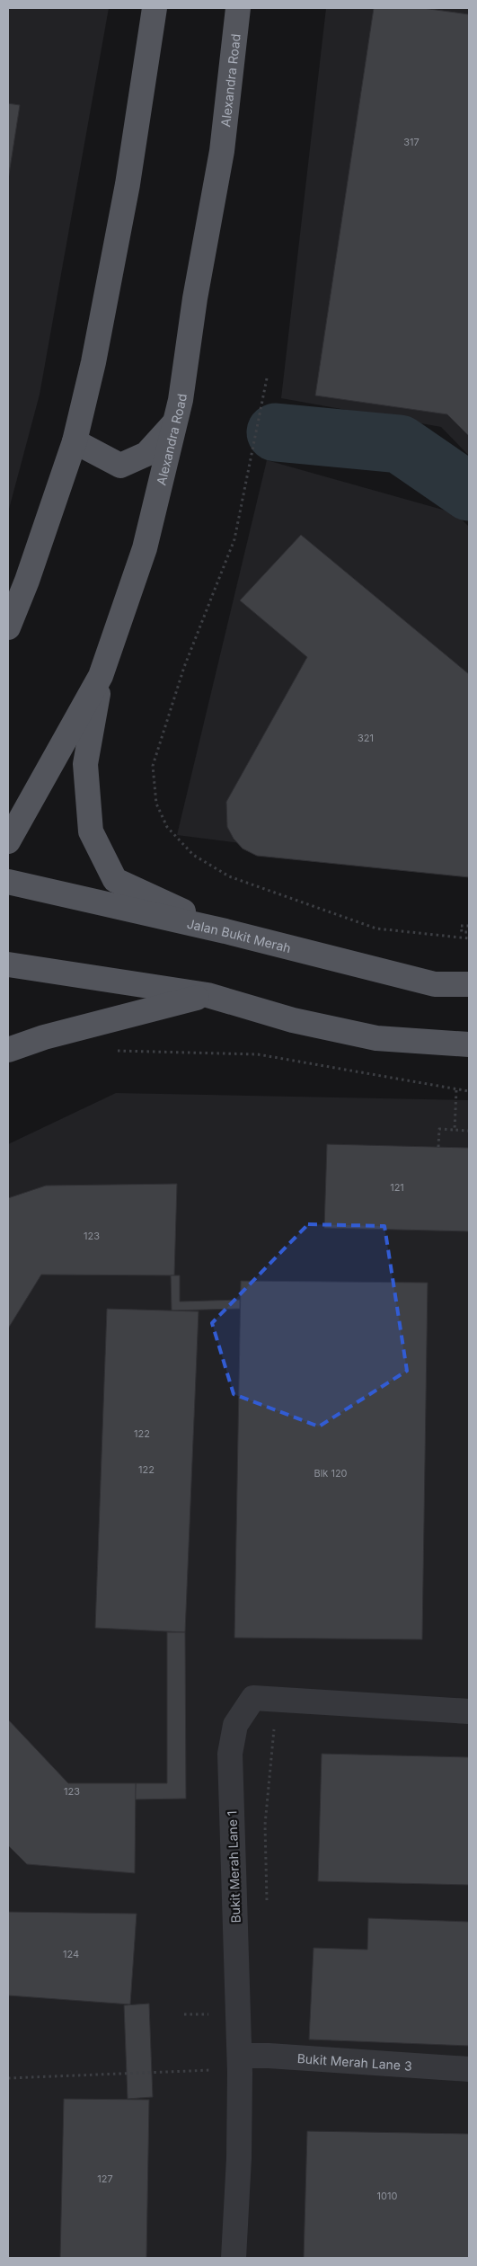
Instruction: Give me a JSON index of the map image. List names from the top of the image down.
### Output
{
  "streets": {
    "main road": ["Alexandra Road", "Jalan Bukit Merah"],
    "street": ["Bukit Merah Lane 1", "Bukit Merah Lane 3"]
  },
  "crossings": [
    ["Bukit Merah Lane 1", "Bukit Merah Lane 3"]
  ],
  "house_numbers": [
    "317",
    "321",
    "121",
    "123",
    "122",
    "122",
    "Blk 120",
    "123",
    "124",
    "127",
    "1010"
  ]
}
